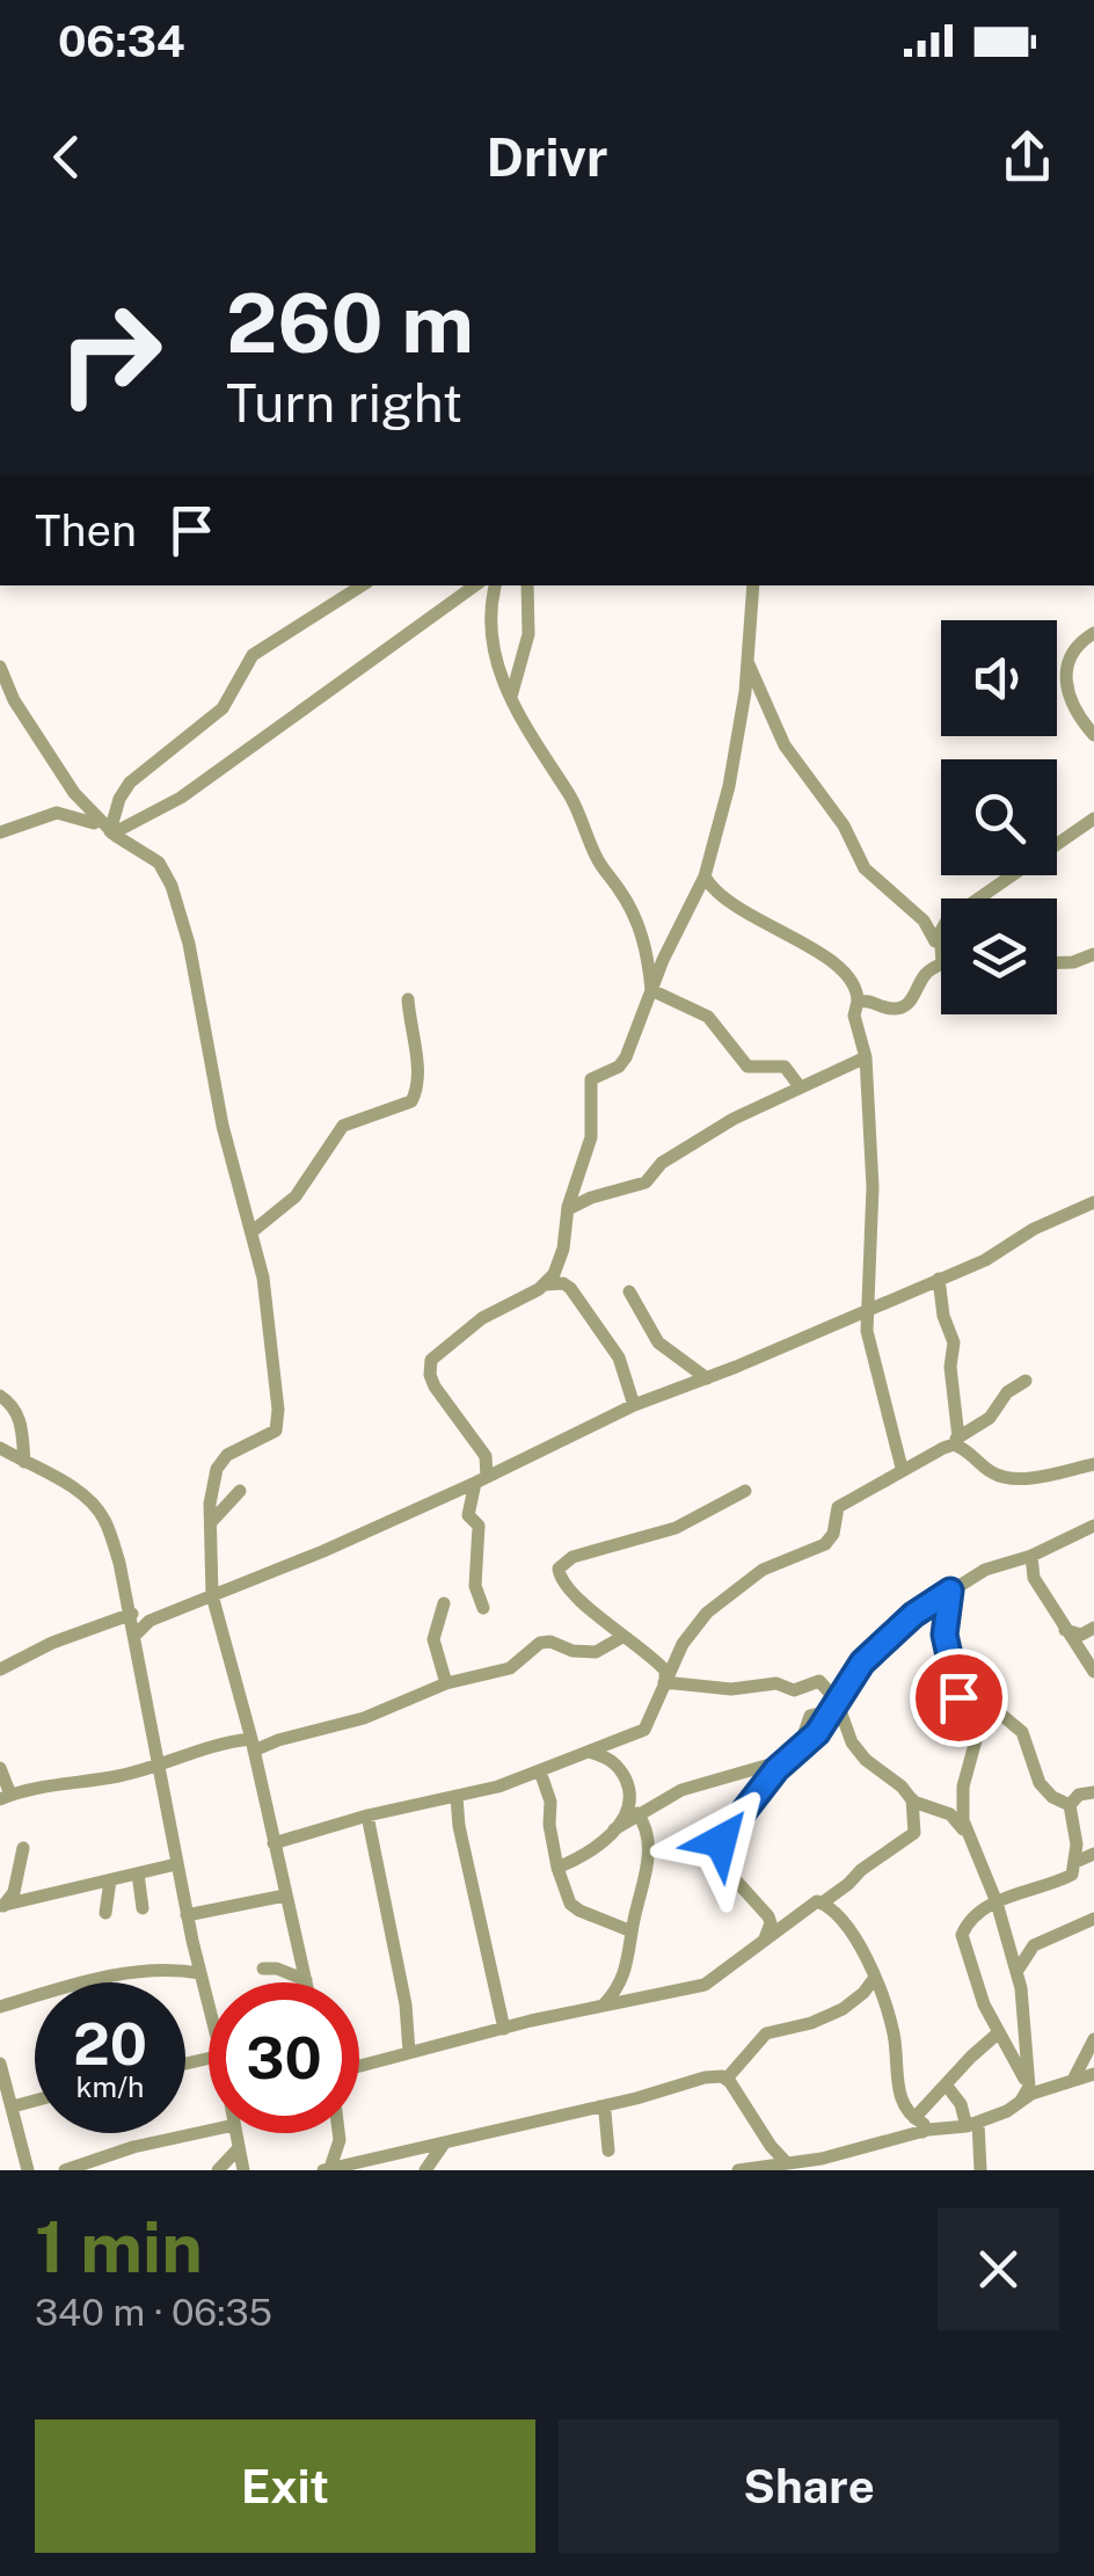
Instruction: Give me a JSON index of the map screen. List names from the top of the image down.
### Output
{
  "page": {
    "status": "06:34",
    "header": "Drivr",
    "turn": ["260 m", "Turn right"],
    "then": "Then",
    "speed": "20 km/h",
    "limit": "30",
    "heading": ["1 min", "340 m · 06:35"],
    "buttons": ["Exit", "Share"]
  }
}
